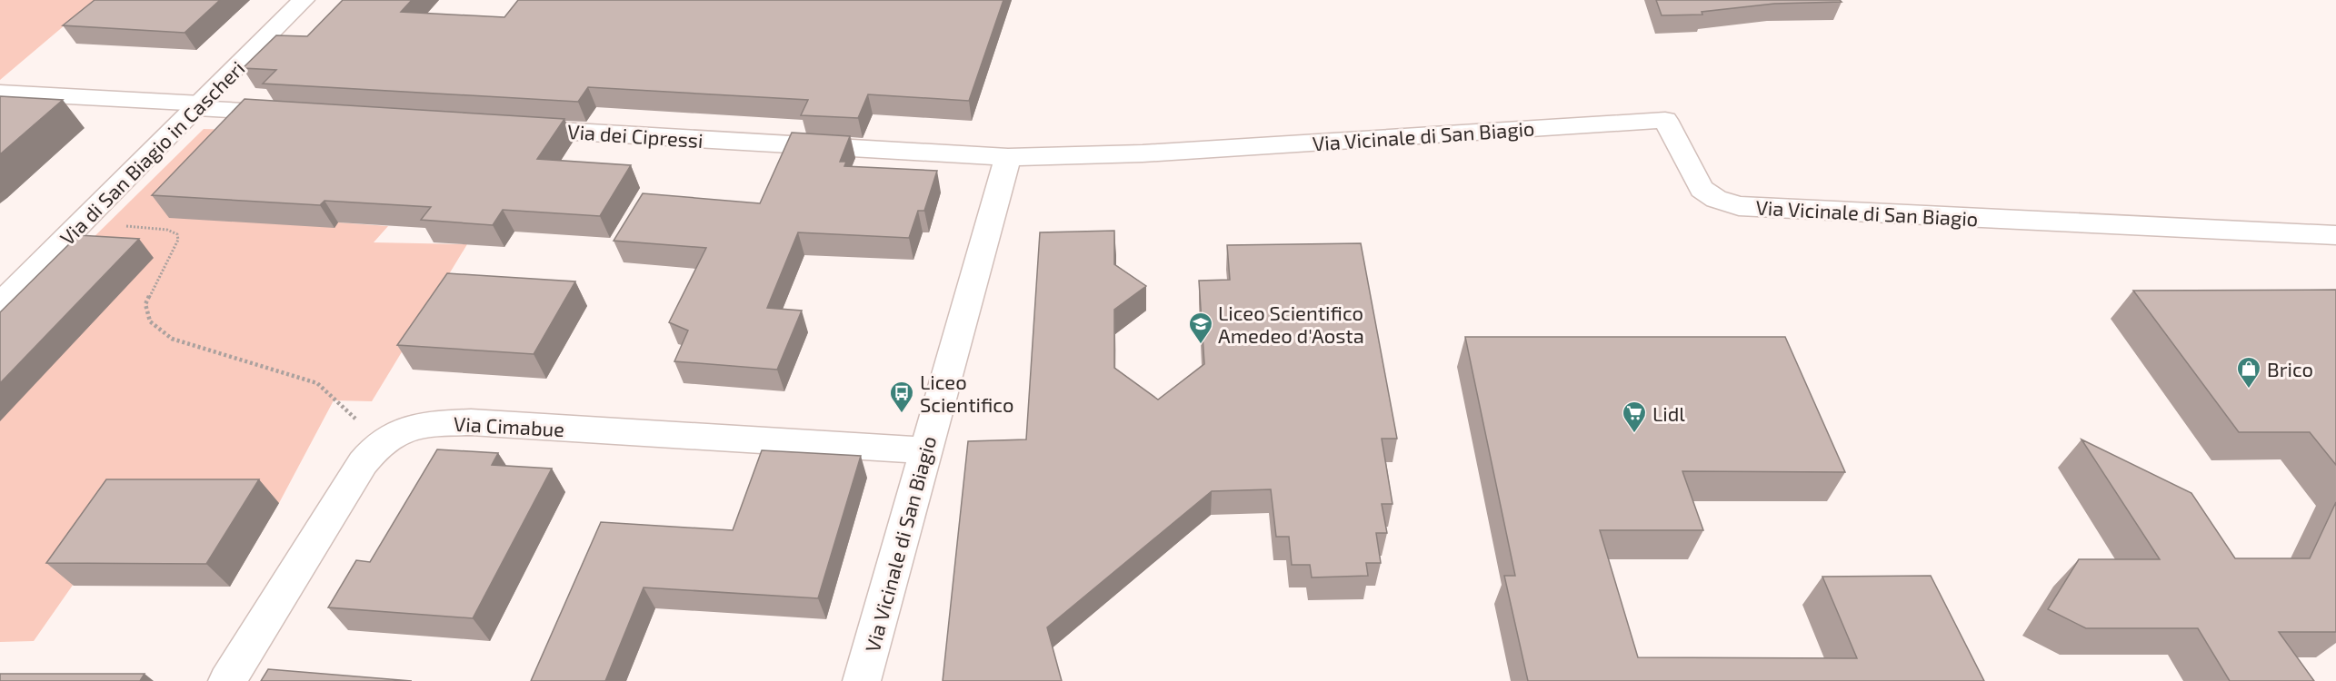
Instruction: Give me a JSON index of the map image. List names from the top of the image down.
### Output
{
  "streets": {
    "street": [
      "Via dei Cipressi",
      "Via Vicinale di San Biagio",
      "Via di San Biagio in Cascheri",
      "Via Cimabue"
    ]
  },
  "crossings": [
    ["Via dei Cipressi", "Via Vicinale di San Biagio"],
    ["Via Vicinale di San Biagio", "Via Cimabue"]
  ],
  "places": {
    "school or university": ["Liceo Scientifico Amedeo d'Aosta"],
    "shop": ["Brico"],
    "bus stop": ["Liceo Scientifico"],
    "supermarket": ["Lidl"]
  }
}
